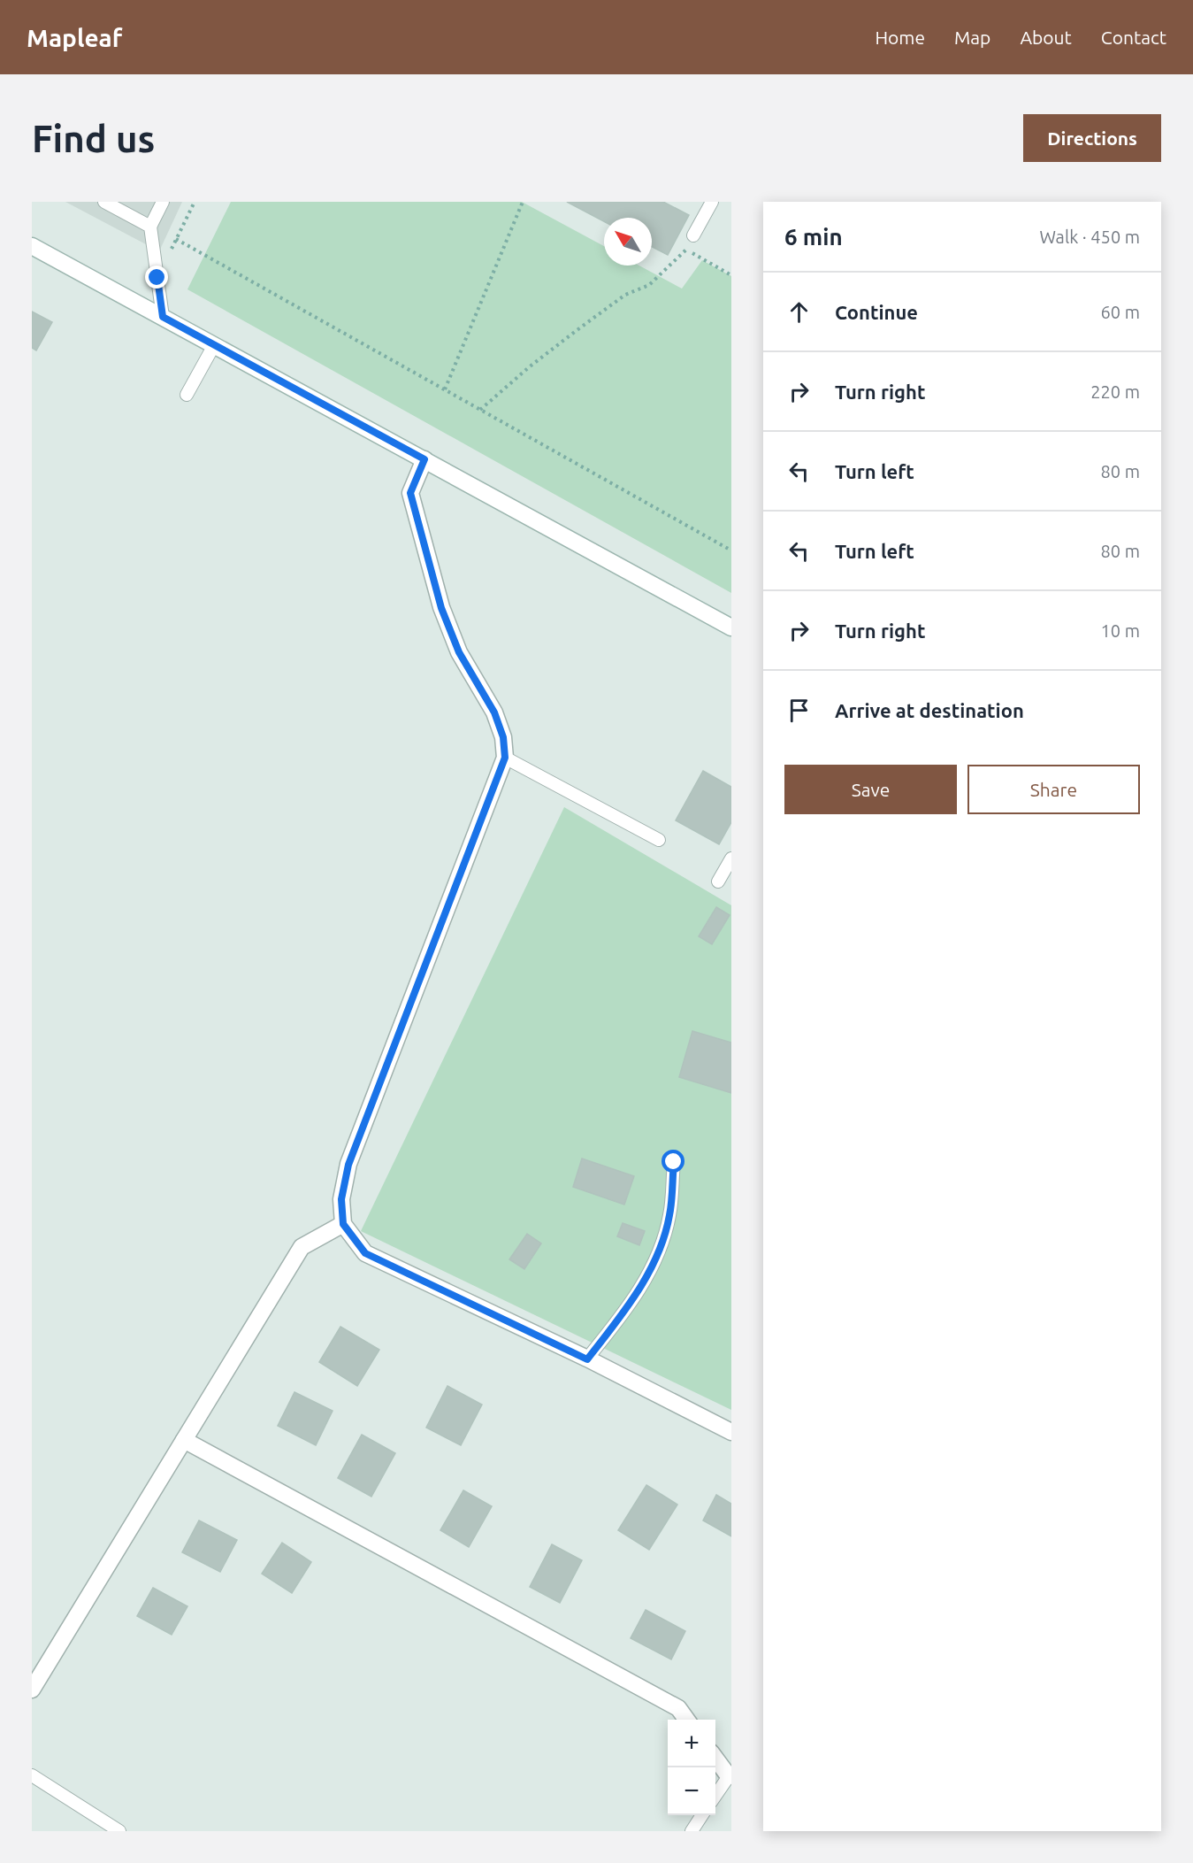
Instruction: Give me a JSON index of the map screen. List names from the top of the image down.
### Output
{
  "north": "top left",
  "page": {
    "header": "Mapleaf",
    "nav": [
      "Home",
      "Map",
      "About",
      "Contact"
    ],
    "buttons": [
      "Directions",
      ["Save", "Share"]
    ],
    "title": "Find us",
    "heading": ["6 min", "Walk · 450 m"],
    "list": [
      ["Continue", "60 m"],
      ["Turn right", "220 m"],
      ["Turn left", "80 m"],
      ["Turn left", "80 m"],
      ["Turn right", "10 m"],
      "Arrive at destination"
    ],
    "map_buttons": ["+", "−"]
  }
}
